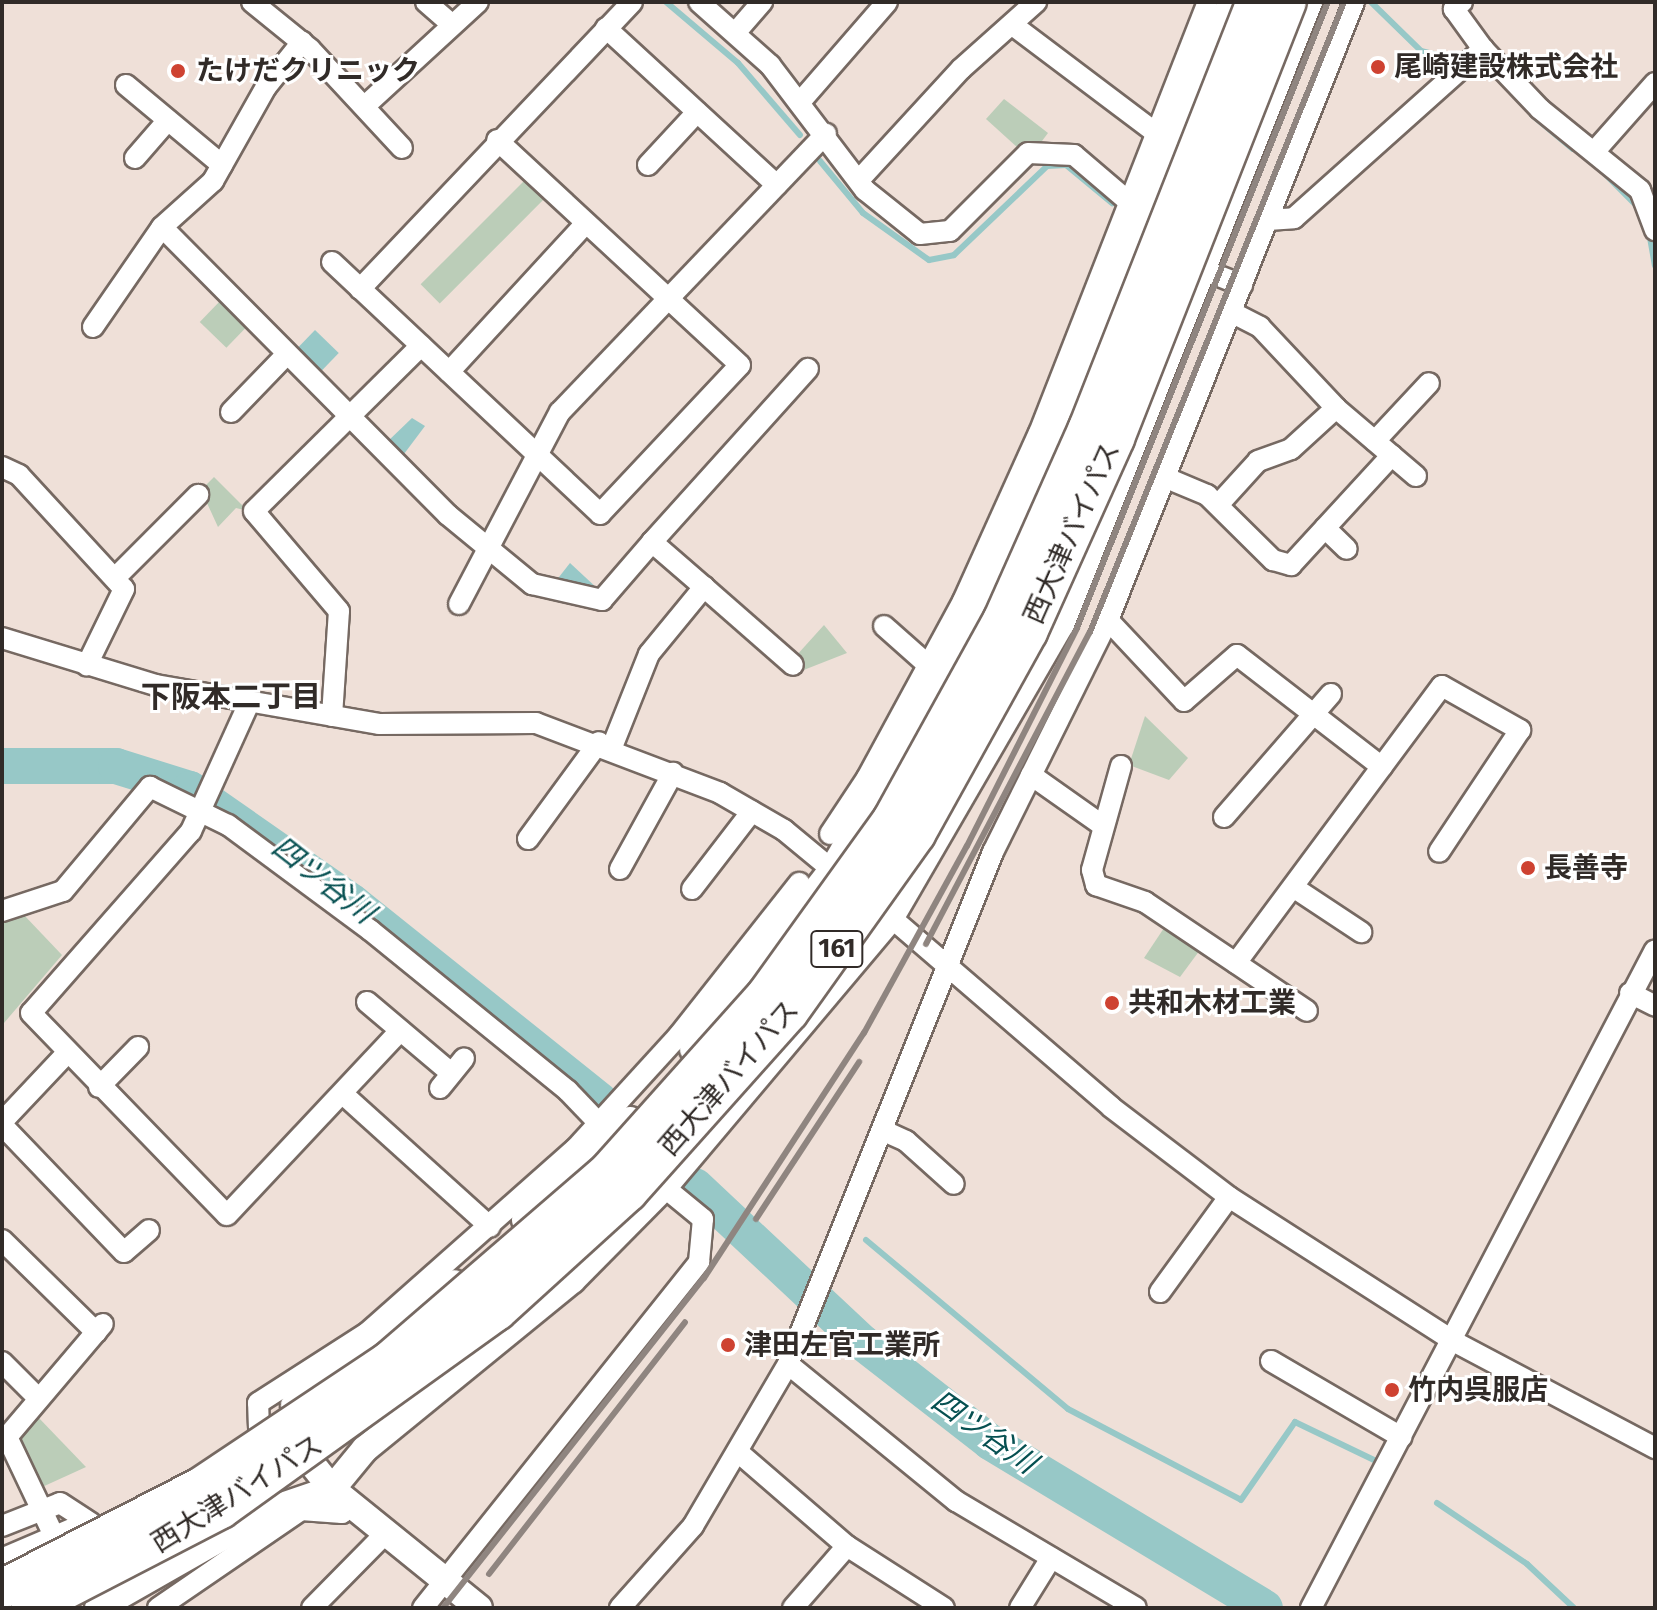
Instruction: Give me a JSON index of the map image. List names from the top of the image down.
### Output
{
  "streets": {
    "highway": ["西大津バイパス", "161"]
  },
  "districts": ["下阪本二丁目"],
  "water": ["四ツ谷川"],
  "places": [
    "尾崎建設株式会社",
    "たけだクリニック",
    "長善寺",
    "共和木材工業",
    "津田左官工業所",
    "竹内呉服店"
  ]
}
